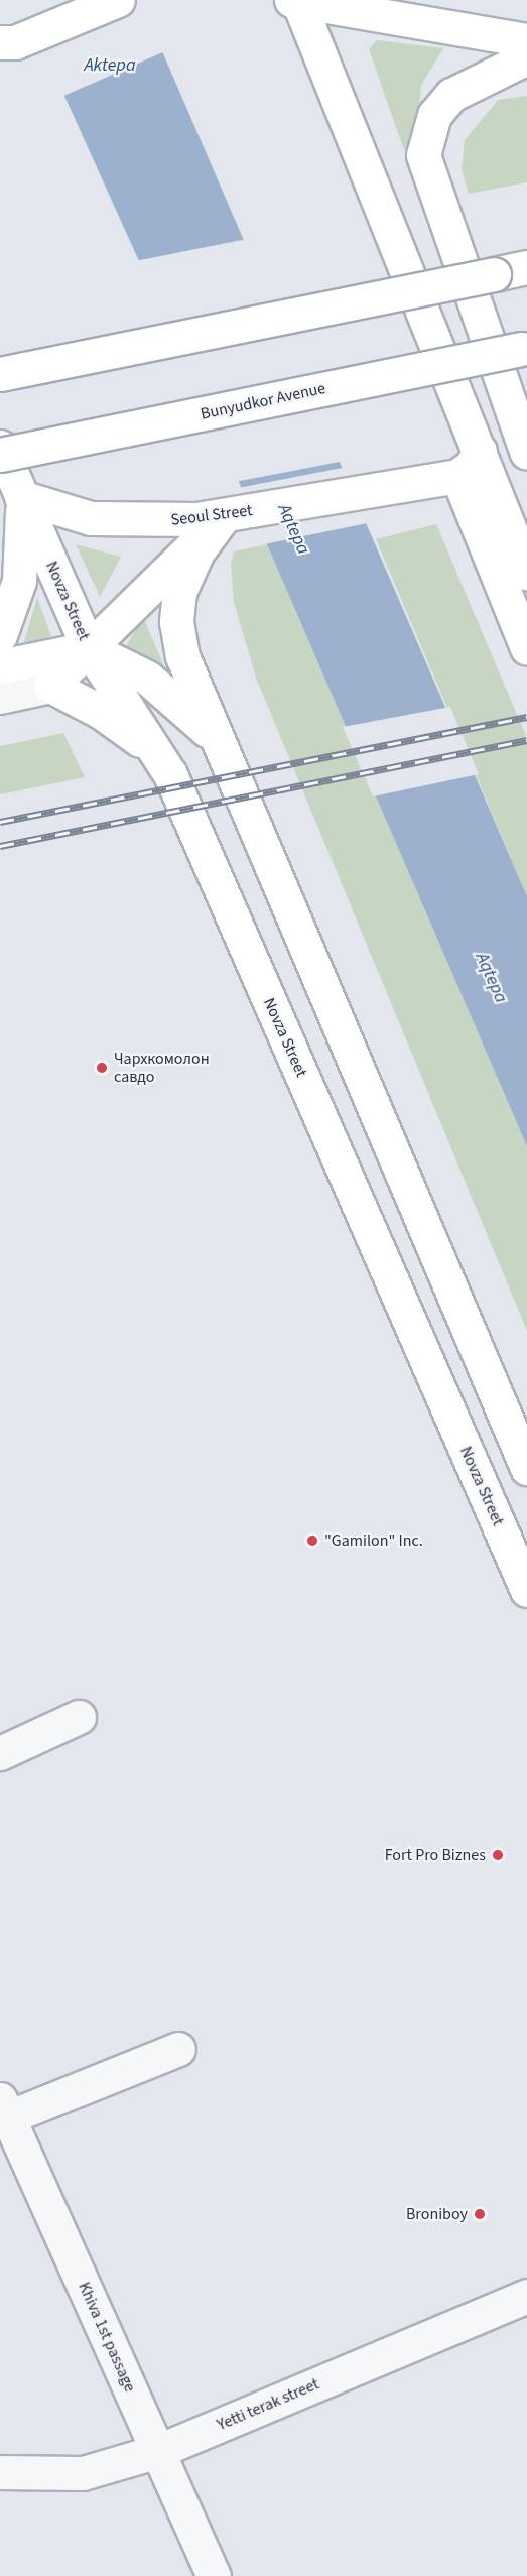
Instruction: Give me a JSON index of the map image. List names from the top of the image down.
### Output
{
  "streets": {
    "main road": ["Bunyudkor Avenue", "Seoul Street", "Novza Street"],
    "street": ["Khiva 1st passage", "Yetti terak street"]
  },
  "crossings": [
    ["Seoul Street", "Novza Street"],
    ["Khiva 1st passage", "Yetti terak street"]
  ],
  "water": ["Aktepa", "Aqtepa"],
  "places": [
    "Чархкомолон савдо",
    "\"Gamilon\" Inc.",
    "Fort Pro Biznes",
    "Broniboy"
  ]
}
